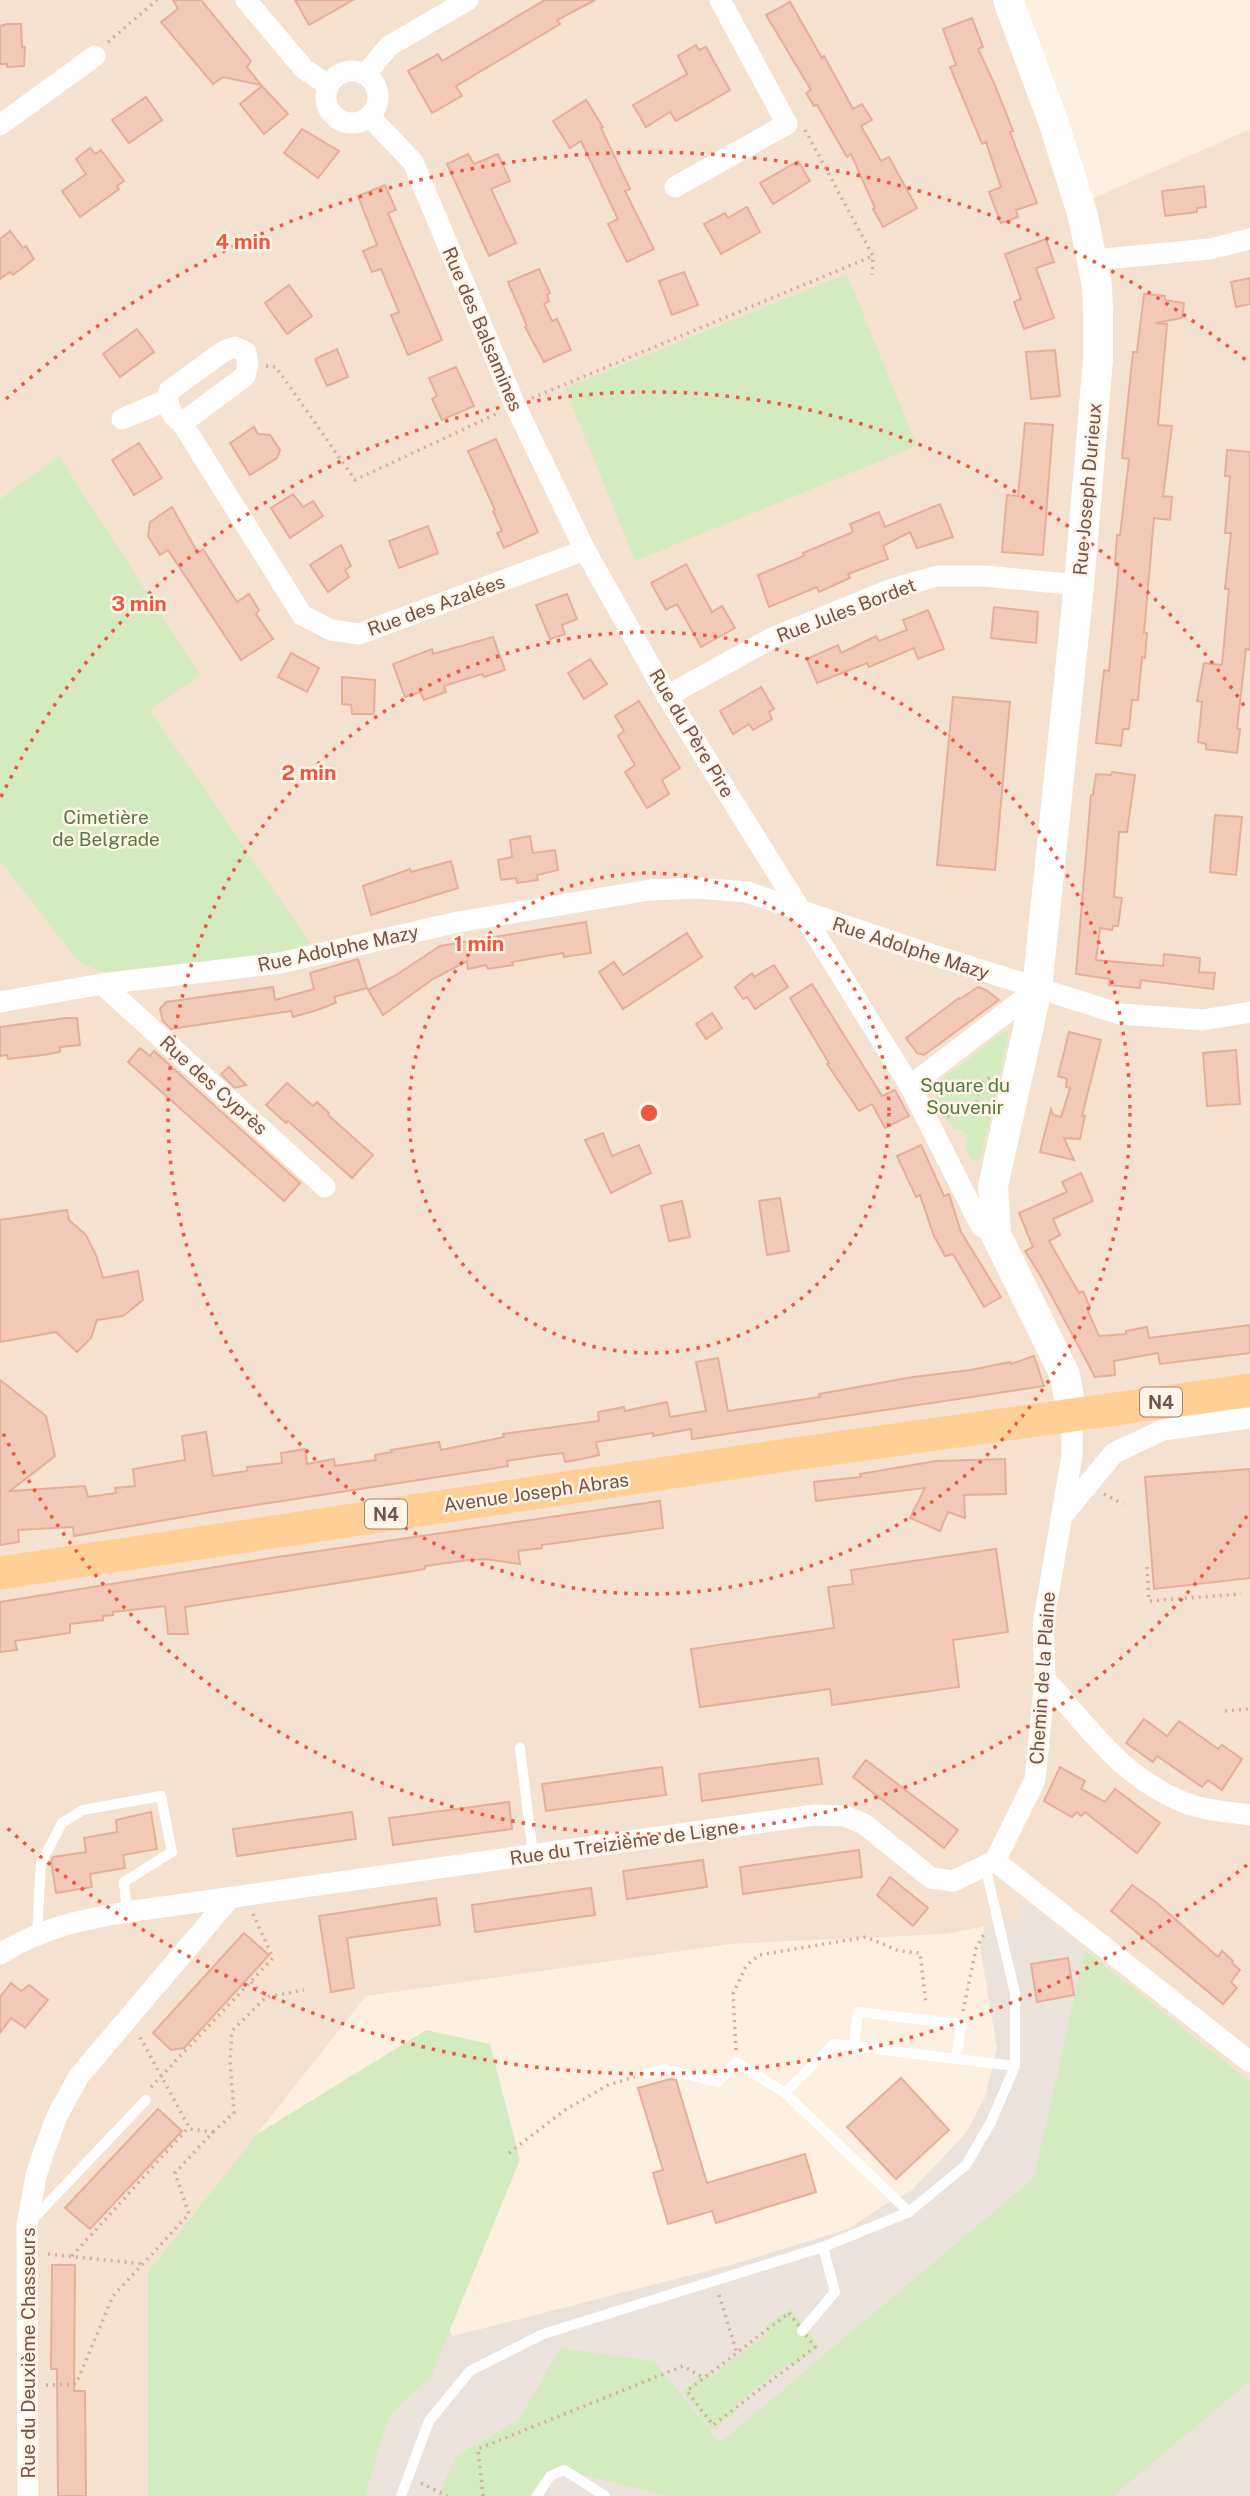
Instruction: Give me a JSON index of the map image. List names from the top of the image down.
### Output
{
  "streets": {
    "main road": ["N4", "Avenue Joseph Abras"],
    "street": [
      "Rue des Balsamines",
      "Rue Joseph Durieux",
      "Rue des Azalées",
      "Rue Jules Bordet",
      "Rue du Père Pire",
      "Rue Adolphe Mazy",
      "Rue des Cyprès",
      "Chemin de la Plaine",
      "Rue du Treizième de Ligne",
      "Rue du Deuxième Chasseurs"
    ]
  },
  "crossings": [
    ["Rue des Balsamines", "Rue des Azalées"],
    ["Rue des Balsamines", "Rue du Père Pire"],
    ["Rue Joseph Durieux", "Rue Jules Bordet"],
    ["Rue Joseph Durieux", "Rue Adolphe Mazy"],
    ["Rue des Azalées", "Rue du Père Pire"],
    ["Rue Jules Bordet", "Rue du Père Pire"],
    ["Rue du Père Pire", "Rue Adolphe Mazy"],
    ["Rue Adolphe Mazy", "Rue des Cyprès"],
    ["N4", "Avenue Joseph Abras"],
    ["N4", "Chemin de la Plaine"],
    ["Avenue Joseph Abras", "Chemin de la Plaine"],
    ["Chemin de la Plaine", "Rue du Treizième de Ligne"],
    ["Rue du Treizième de Ligne", "Rue du Deuxième Chasseurs"]
  ],
  "parks": ["Cimetière de Belgrade", "Square du Souvenir"],
  "rings": [
    "4 min",
    "3 min",
    "2 min",
    "1 min"
  ]
}
